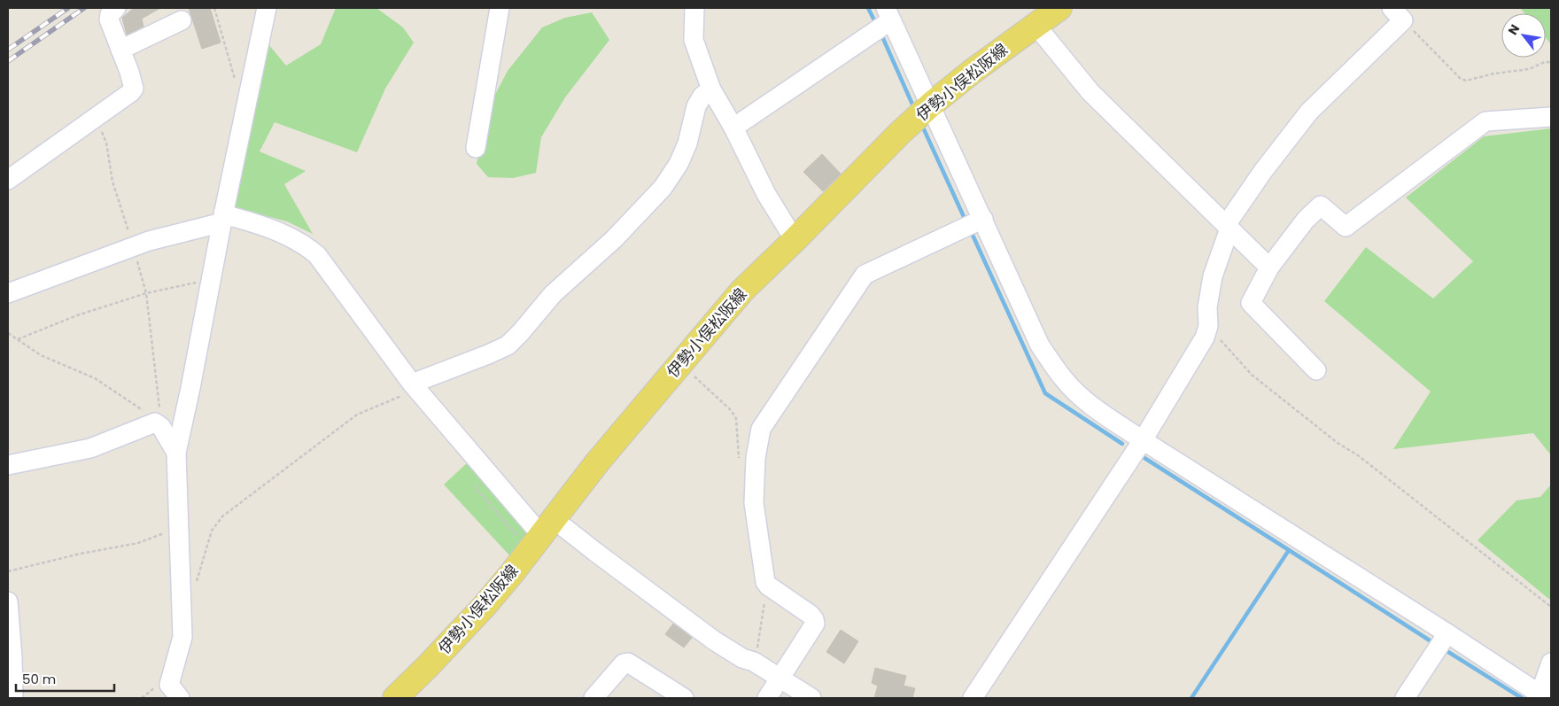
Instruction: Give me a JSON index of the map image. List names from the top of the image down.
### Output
{
  "streets": {
    "main road": ["伊勢小俣松阪線"]
  },
  "scale_bar": "50 m",
  "north": "top left"
}
